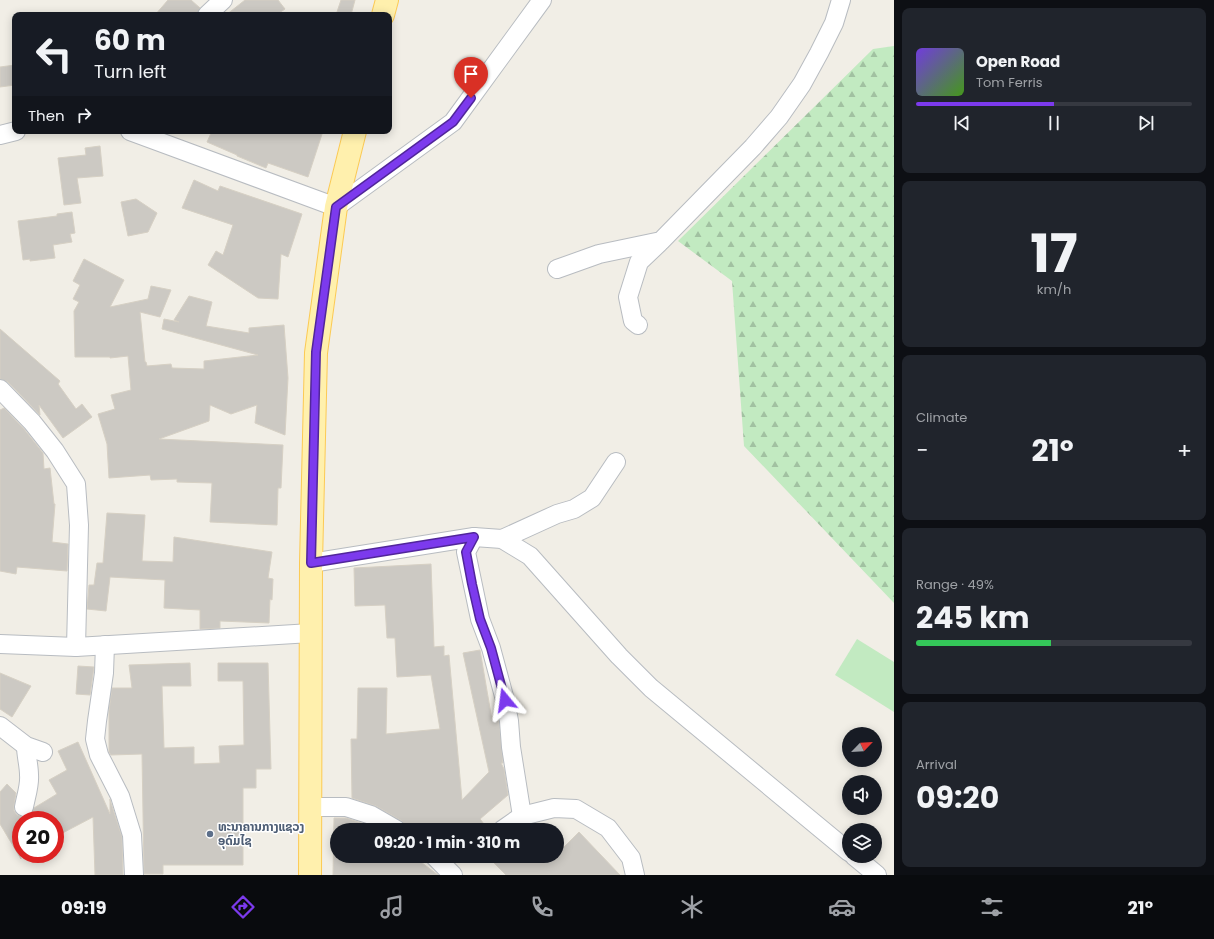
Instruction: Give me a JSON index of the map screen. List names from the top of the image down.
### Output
{
  "places": ["ທະນາຄານກາງແຊວງ ອຸດົມໄຊ"],
  "north": "top right",
  "page": {
    "turn": ["60 m", "Turn left"],
    "song": ["Open Road", "Tom Ferris"],
    "then": "Then",
    "tile": [
      ["17", "km/h"],
      "Climate",
      ["Range · 49%", "245 km"],
      ["Arrival", "09:20"]
    ],
    "heat": ["−", "21°", "+"],
    "limit": "20",
    "trip": "09:20 · 1 min · 310 m",
    "tabs": ["09:19", "21°"]
  }
}
